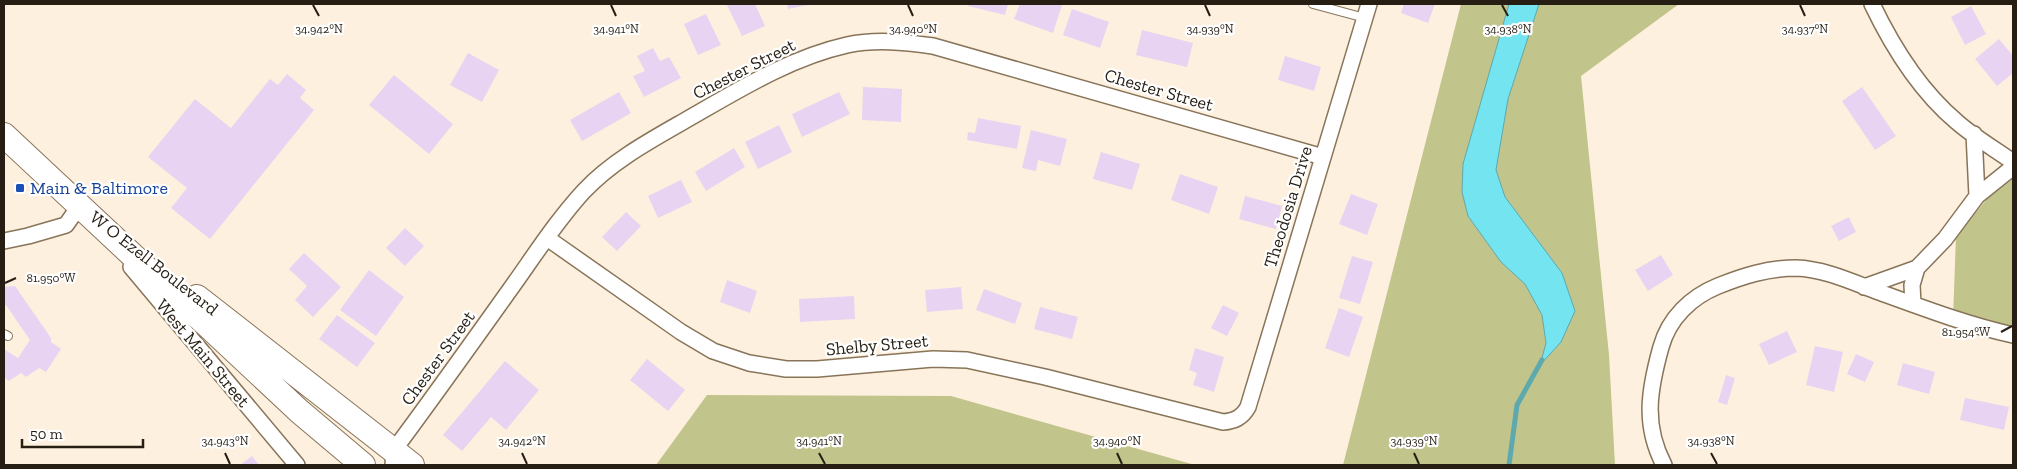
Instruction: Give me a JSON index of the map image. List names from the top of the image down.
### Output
{
  "streets": {
    "main road": ["W O Ezell Boulevard", "West Main Street"],
    "street": ["Chester Street", "Theodosia Drive", "Shelby Street"]
  },
  "crossings": [
    ["Chester Street", "Theodosia Drive"],
    ["Chester Street", "W O Ezell Boulevard"],
    ["Chester Street", "Shelby Street"],
    ["Theodosia Drive", "Shelby Street"],
    ["W O Ezell Boulevard", "West Main Street"]
  ],
  "places": {
    "transit": ["Main & Baltimore"]
  },
  "scale_bar": "50 m",
  "coordinates": [
    "34.942°N",
    "34.939°N",
    "34.938°N",
    "34.937°N",
    "34.941°N",
    "34.940°N",
    "81.950°W",
    "81.954°W",
    "34.943°N"
  ]
}
